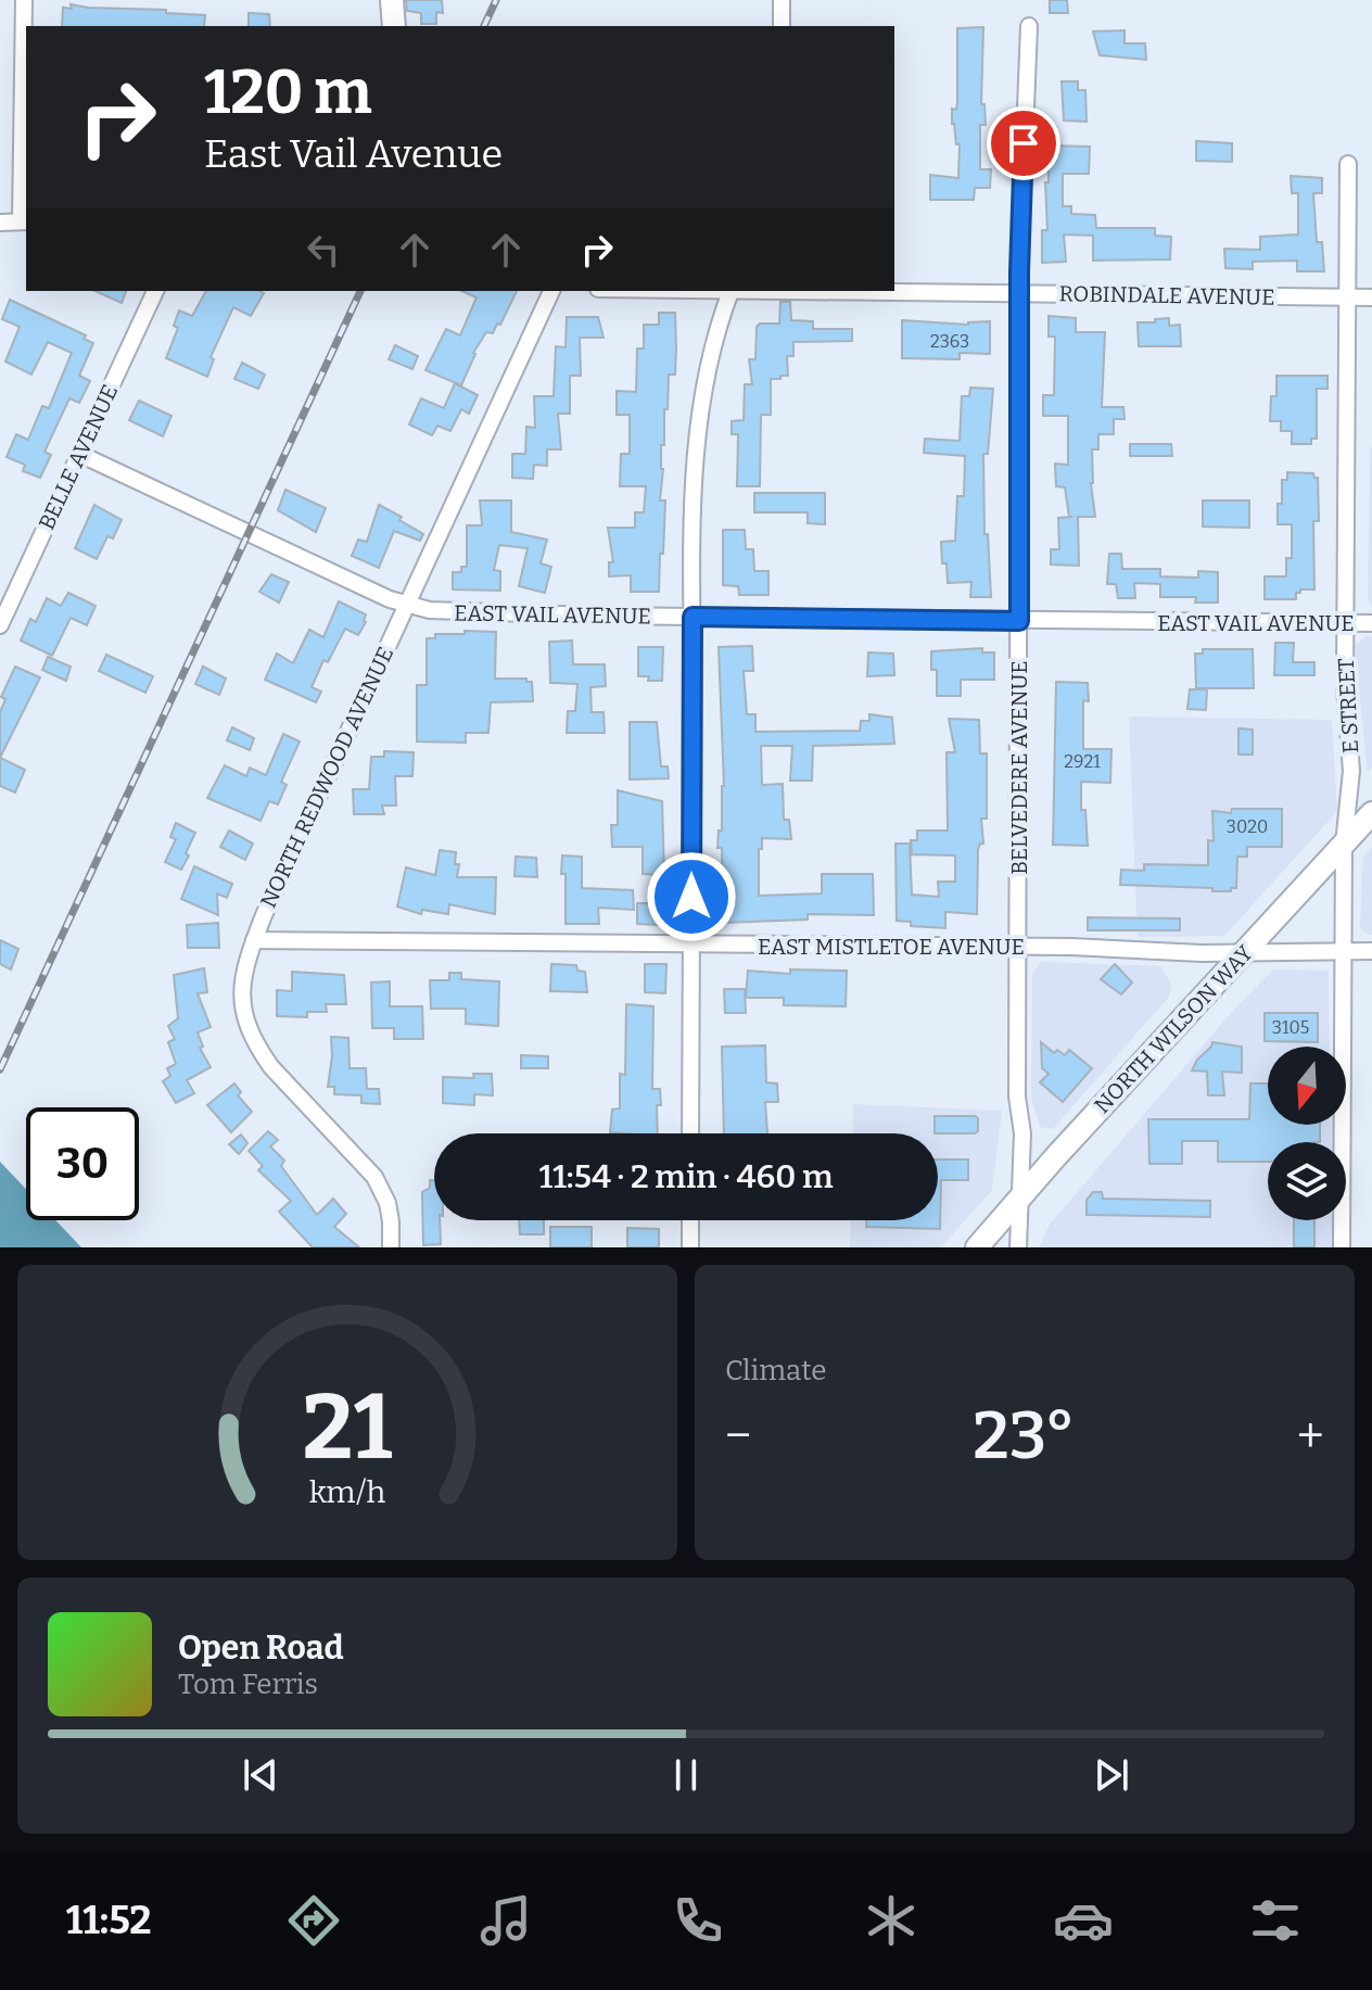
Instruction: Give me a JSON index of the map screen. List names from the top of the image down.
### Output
{
  "streets": {
    "main road": ["NORTH WILSON WAY"],
    "street": [
      "ROBINDALE AVENUE",
      "BELLE AVENUE",
      "EAST VAIL AVENUE",
      "E STREET",
      "BELVEDERE AVENUE",
      "NORTH REDWOOD AVENUE",
      "EAST MISTLETOE AVENUE"
    ]
  },
  "crossings": [
    ["ROBINDALE AVENUE", "E STREET"],
    ["ROBINDALE AVENUE", "BELVEDERE AVENUE"],
    ["BELLE AVENUE", "EAST VAIL AVENUE"],
    ["EAST VAIL AVENUE", "E STREET"],
    ["EAST VAIL AVENUE", "BELVEDERE AVENUE"],
    ["EAST VAIL AVENUE", "NORTH REDWOOD AVENUE"],
    ["E STREET", "EAST MISTLETOE AVENUE"],
    ["E STREET", "NORTH WILSON WAY"],
    ["BELVEDERE AVENUE", "EAST MISTLETOE AVENUE"],
    ["BELVEDERE AVENUE", "NORTH WILSON WAY"],
    ["NORTH REDWOOD AVENUE", "EAST MISTLETOE AVENUE"],
    ["EAST MISTLETOE AVENUE", "NORTH WILSON WAY"]
  ],
  "house_numbers": [
    "2363",
    "2921",
    "3020",
    "3105"
  ],
  "north": "bottom",
  "page": {
    "turn": ["120 m", "East Vail Avenue"],
    "limit": "30",
    "trip": "11:54 · 2 min · 460 m",
    "tile": "Climate",
    "heat": ["−", "23°", "+"],
    "song": ["Open Road", "Tom Ferris"],
    "tabs": "11:52",
    "gauge": ["21", "km/h"]
  }
}
